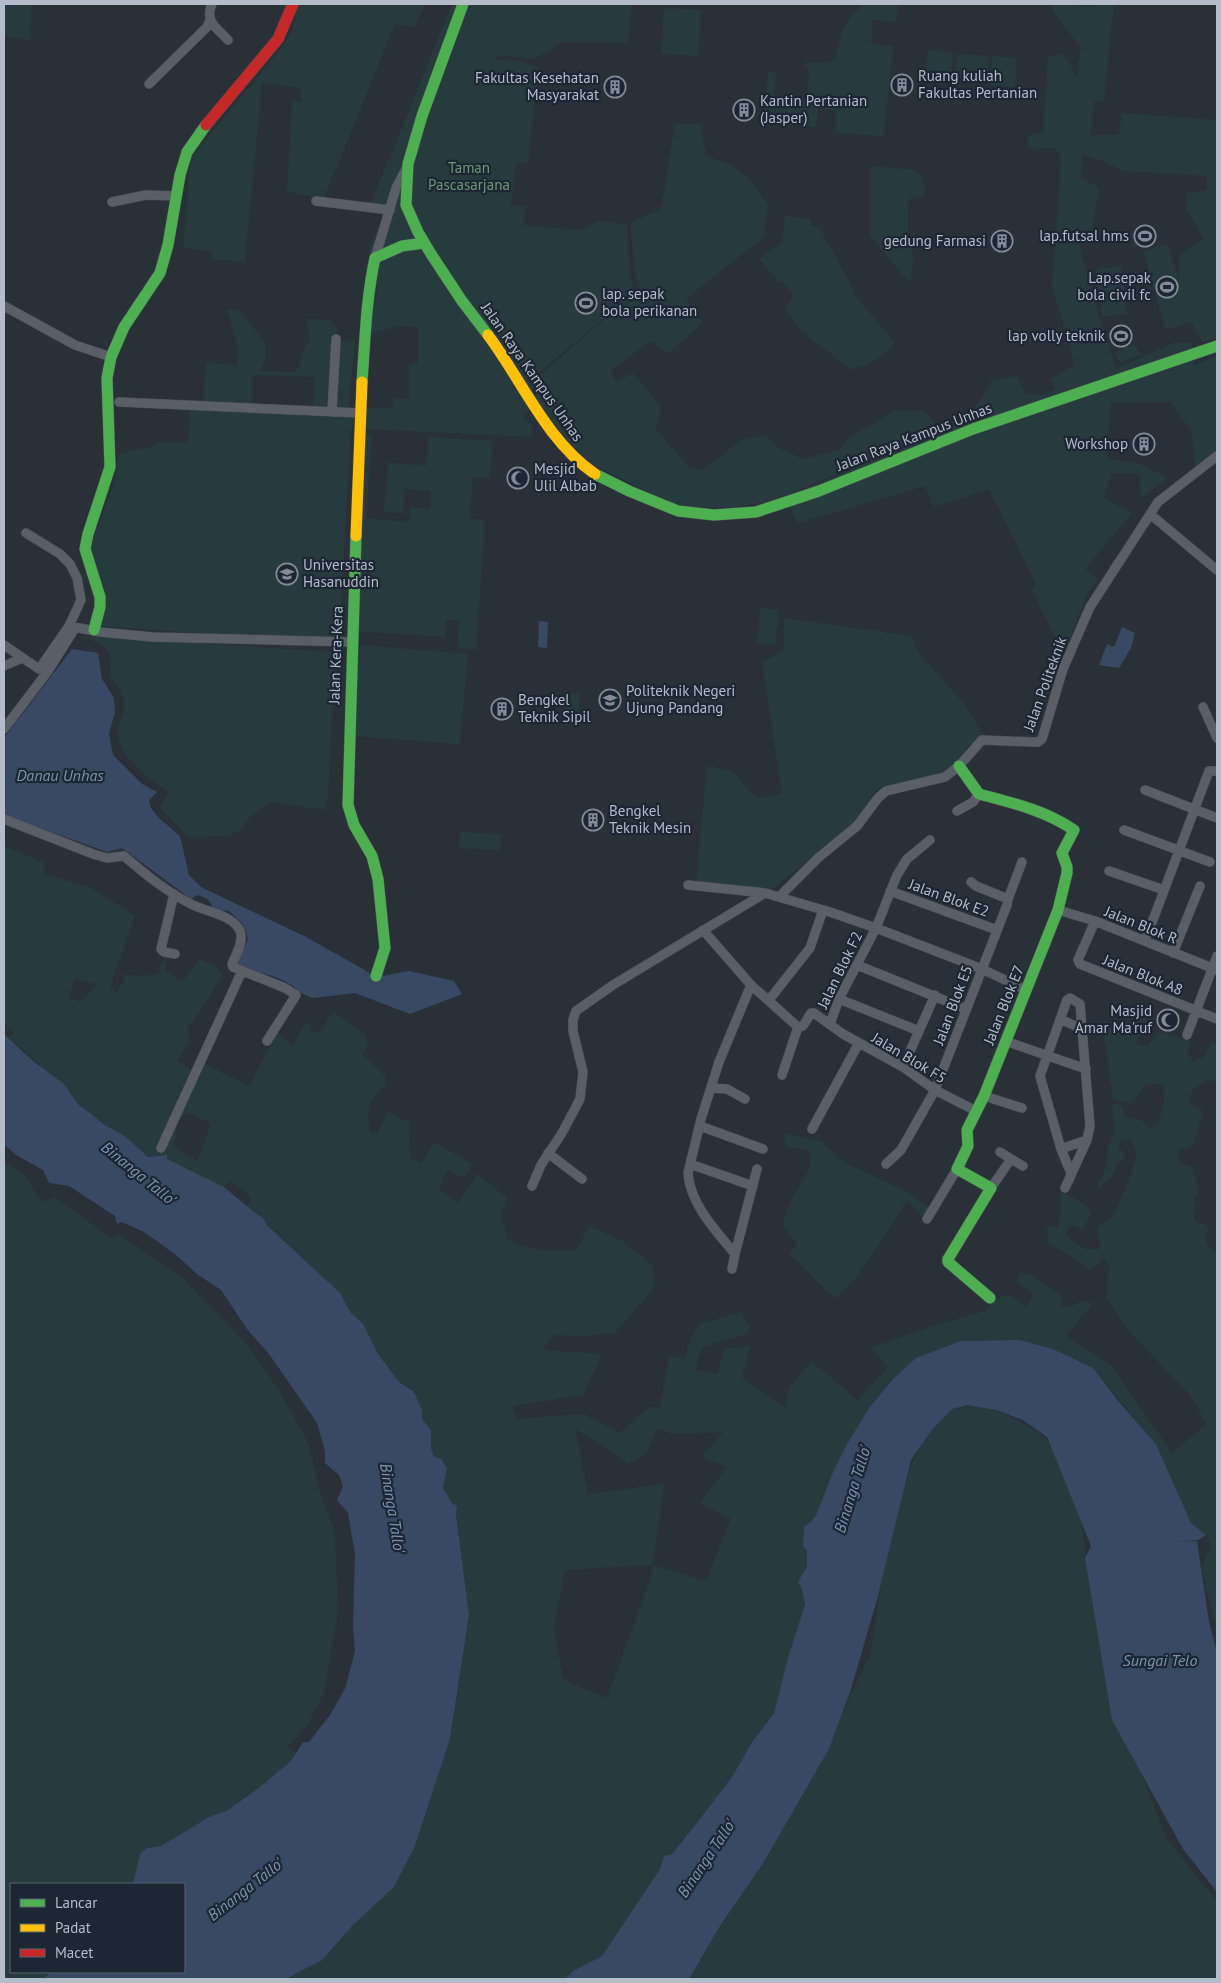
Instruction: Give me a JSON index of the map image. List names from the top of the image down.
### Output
{
  "streets": {
    "street": [
      "Jalan Raya Kampus Unhas",
      "Jalan Kera-Kera",
      "Jalan Politeknik",
      "Jalan Blok E2",
      "Jalan Blok R",
      "Jalan Blok F2",
      "Jalan Blok A8",
      "Jalan Blok E5",
      "Jalan Blok E7",
      "Jalan Blok F5"
    ]
  },
  "crossings": [
    ["Jalan Blok E2", "Jalan Blok F2"],
    ["Jalan Blok E2", "Jalan Blok E5"],
    ["Jalan Blok R", "Jalan Blok A8"],
    ["Jalan Blok R", "Jalan Blok E7"],
    ["Jalan Blok F2", "Jalan Blok F5"],
    ["Jalan Blok E5", "Jalan Blok F5"],
    ["Jalan Blok E7", "Jalan Blok F5"]
  ],
  "water": ["Danau Unhas", "Binanga Tallo'", "Sungai Telo"],
  "parks": ["Taman Pascasarjana"],
  "places": {
    "building": [
      "Ruang kuliah Fakultas Pertanian",
      "Fakultas Kesehatan Masyarakat",
      "Kantin Pertanian (Jasper)",
      "gedung Farmasi",
      "Workshop",
      "Bengkel Teknik Sipil",
      "Bengkel Teknik Mesin"
    ],
    "sports": [
      "lap.futsal hms",
      "Lap.sepak bola civil fc",
      "lap. sepak bola perikanan",
      "lap volly teknik"
    ],
    "mosque": ["Mesjid Ulil Albab", "Masjid Amar Ma'ruf"],
    "school or university": ["Universitas Hasanuddin", "Politeknik Negeri Ujung Pandang"]
  },
  "legend": ["Lancar", "Padat", "Macet"]
}
